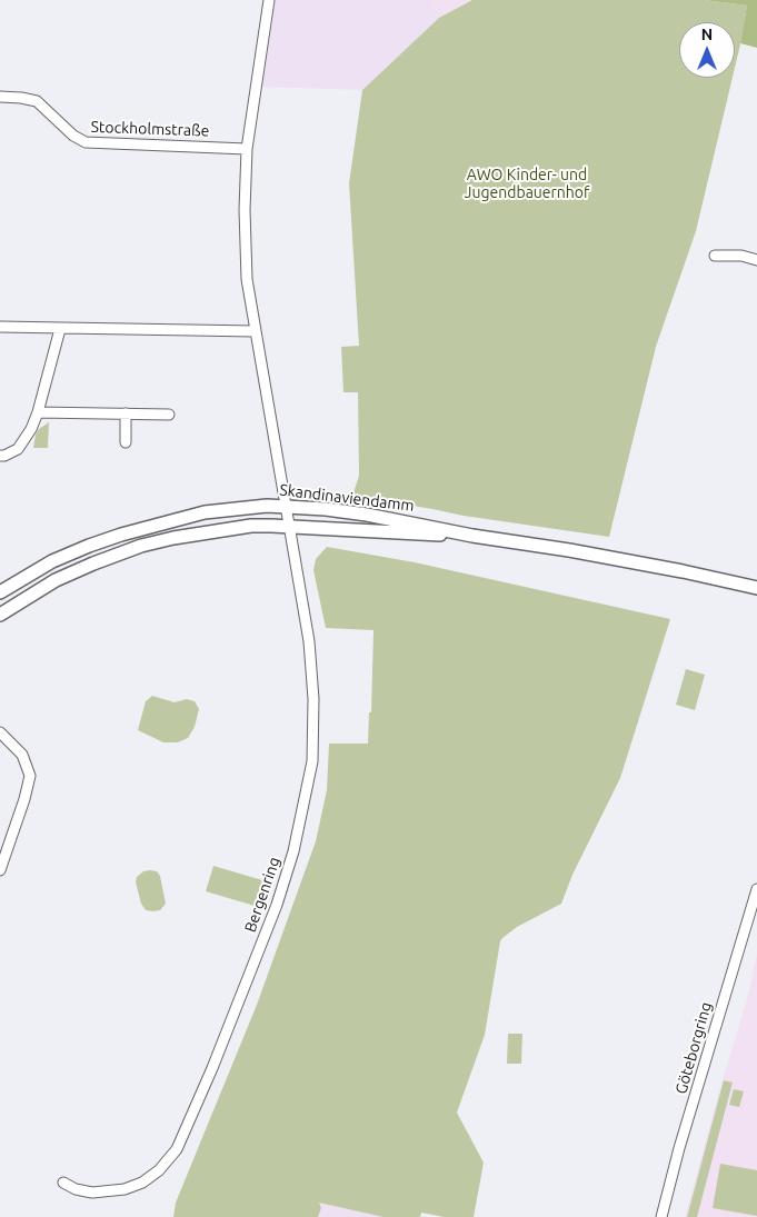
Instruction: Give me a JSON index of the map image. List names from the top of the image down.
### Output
{
  "streets": {
    "main road": ["Skandinaviendamm"],
    "street": ["Stockholmstraße", "Bergenring", "Göteborgring"]
  },
  "crossings": [
    ["Skandinaviendamm", "Bergenring"]
  ],
  "parks": ["AWO Kinder- und Jugendbauernhof"],
  "north": "top"
}
